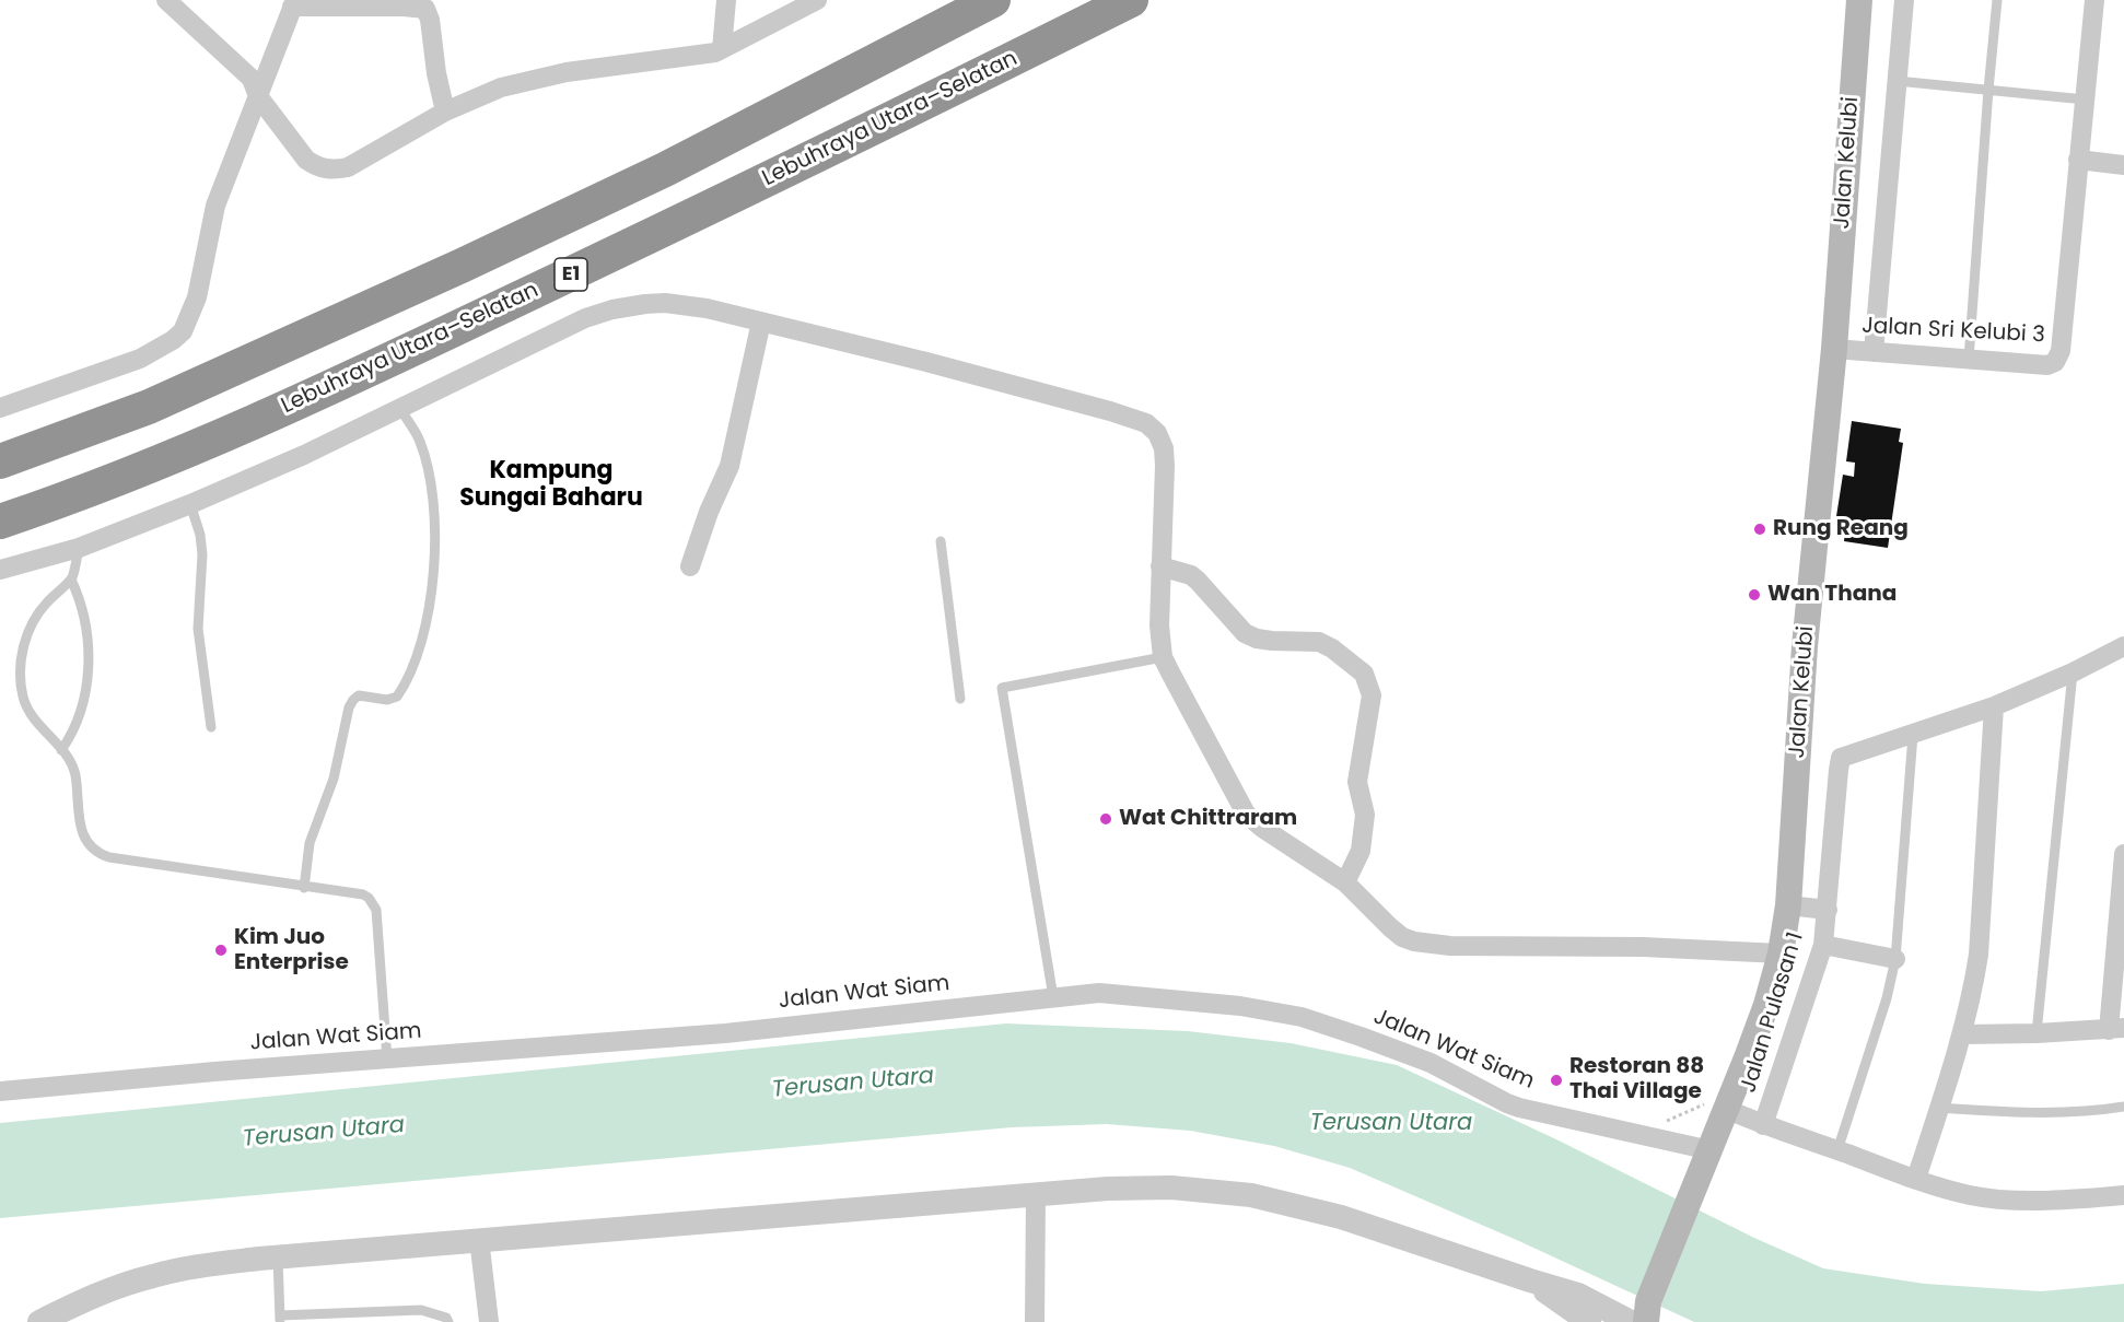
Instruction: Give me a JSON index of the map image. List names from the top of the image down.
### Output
{
  "streets": {
    "highway": ["Lebuhraya Utara–Selatan", "E1"],
    "main road": ["Jalan Kelubi"],
    "street": ["Jalan Sri Kelubi 3", "Jalan Wat Siam", "Jalan Pulasan 1"]
  },
  "crossings": [
    ["Jalan Kelubi", "Jalan Sri Kelubi 3"],
    ["Jalan Kelubi", "Jalan Wat Siam"]
  ],
  "districts": ["Kampung Sungai Baharu"],
  "water": ["Terusan Utara"],
  "places": [
    "Rung Reang",
    "Wan Thana",
    "Wat Chittraram",
    "Kim Juo Enterprise",
    "Restoran 88 Thai Village"
  ]
}
